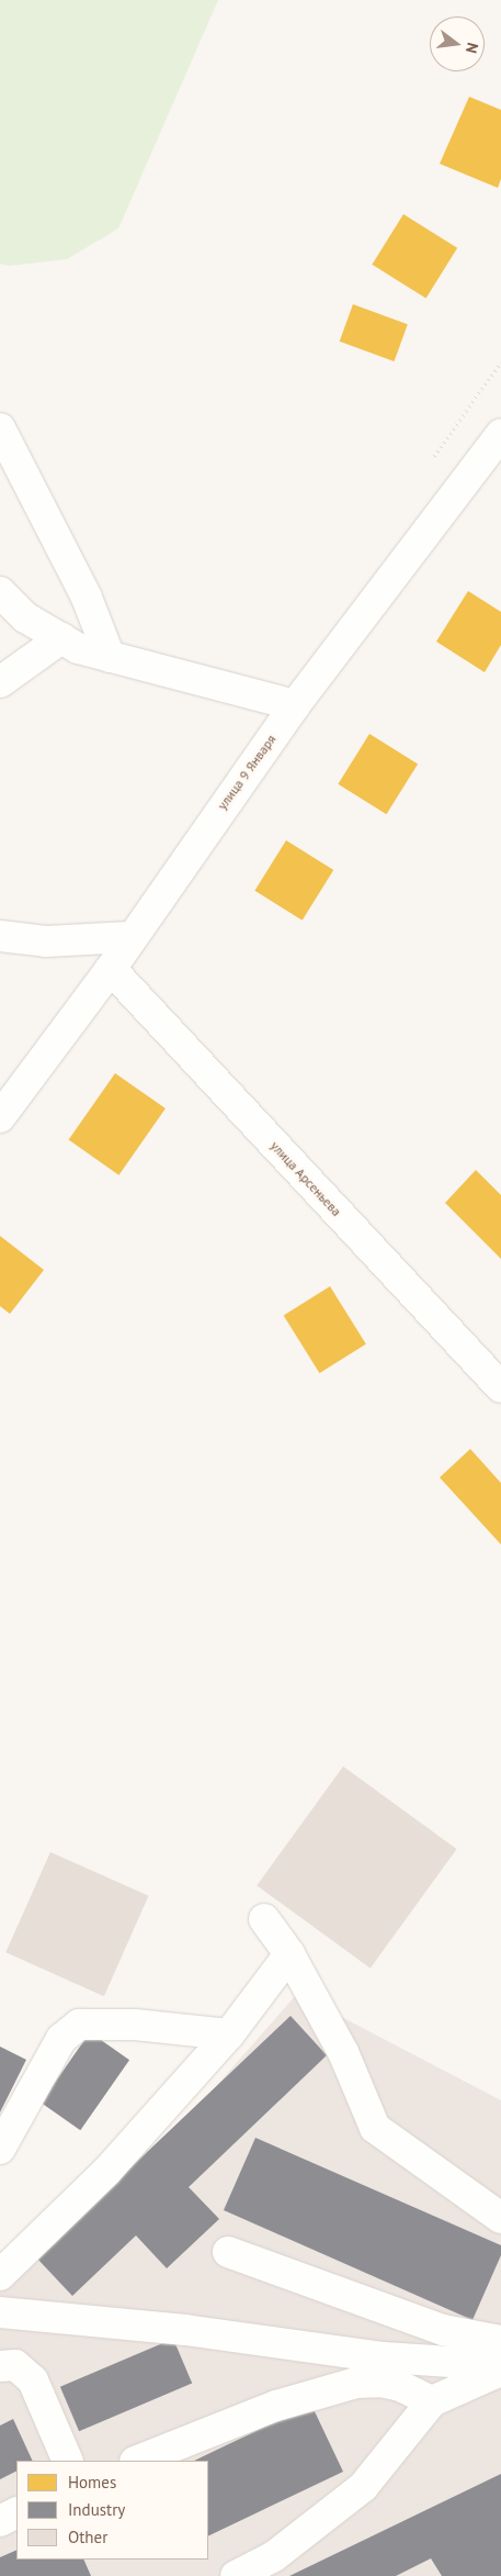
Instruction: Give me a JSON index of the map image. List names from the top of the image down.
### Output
{
  "streets": {
    "street": ["улица 9 Января", "улица Арсеньева"]
  },
  "crossings": [
    ["улица 9 Января", "улица Арсеньева"]
  ],
  "legend": ["Homes", "Industry", "Other"],
  "north": "right"
}
